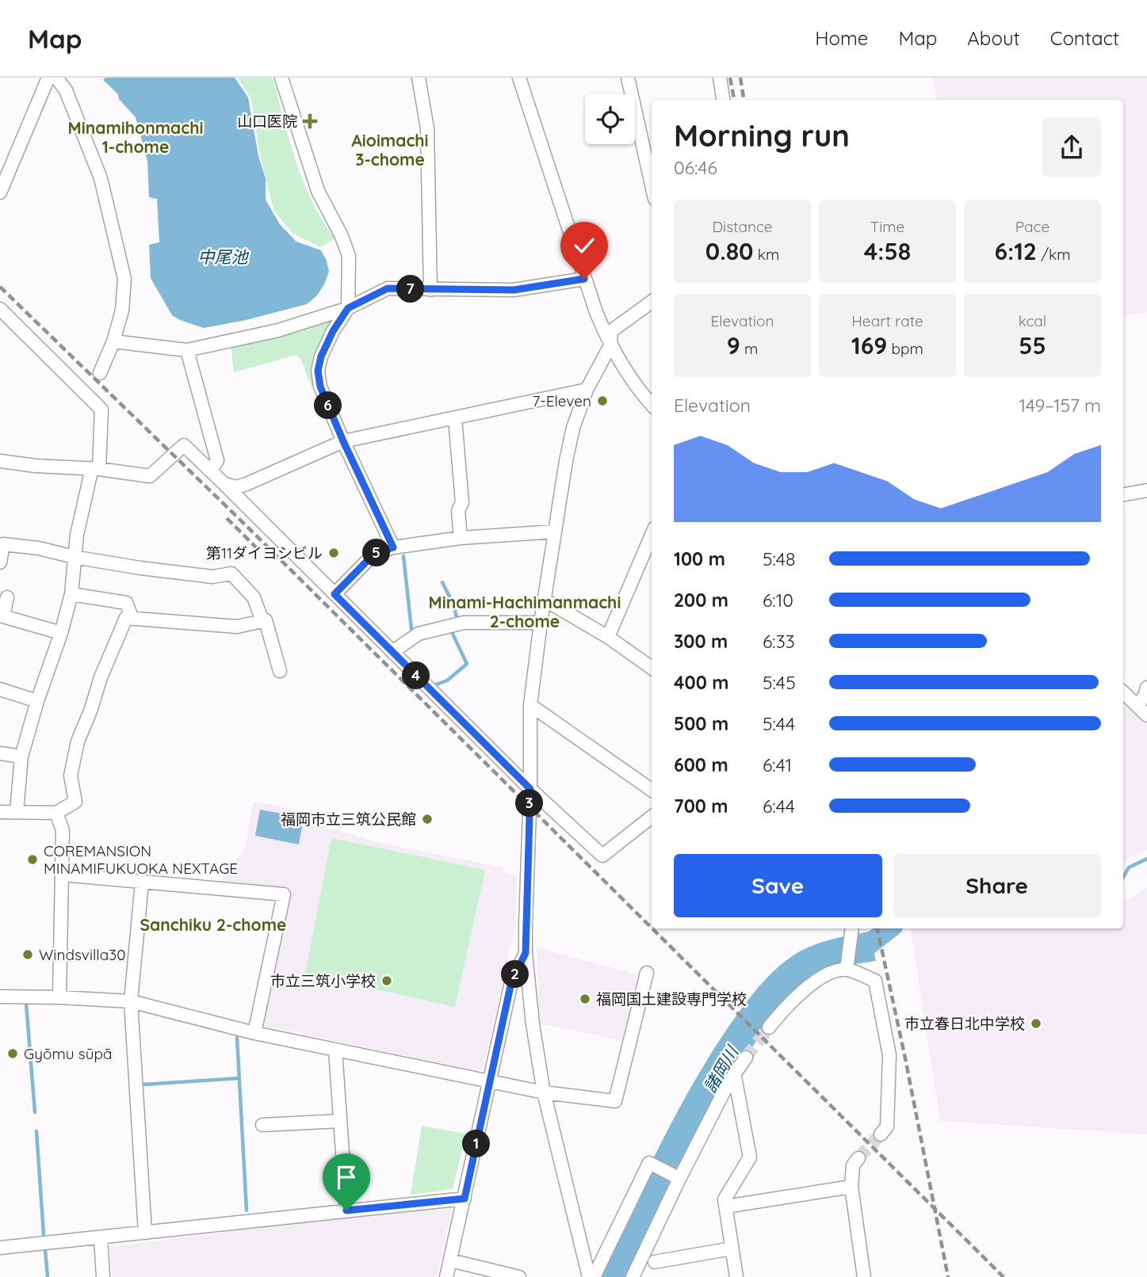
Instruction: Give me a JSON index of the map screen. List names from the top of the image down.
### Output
{
  "districts": [
    "Minamihonmachi 1-chome",
    "Aioimachi 3-chome",
    "Minami-Hachimanmachi 2-chome",
    "Sanchiku 2-chome"
  ],
  "water": ["中尾池", "諸岡川"],
  "places": {
    "health": ["山口医院"],
    "other": [
      "7-Eleven",
      "第11ダイヨシビル",
      "福岡市立三筑公民館",
      "COREMANSION MINAMIFUKUOKA NEXTAGE",
      "Windsvilla30",
      "市立三筑小学校",
      "福岡国土建設専門学校",
      "市立春日北中学校",
      "Gyōmu sūpā"
    ]
  },
  "page": {
    "header": "Map",
    "nav": [
      "Home",
      "Map",
      "About",
      "Contact"
    ],
    "heading": ["Morning run", "06:46"],
    "stats": [
      ["Distance", "0.80 km"],
      ["Time", "4:58"],
      ["Pace", "6:12 /km"],
      ["Elevation", "9 m"],
      ["Heart rate", "169 bpm"],
      ["kcal", "55"]
    ],
    "pins": [
      "7",
      "6",
      "5",
      "4",
      "3",
      "2",
      "1"
    ],
    "chart": ["Elevation", "149–157 m"],
    "list": [
      {
        "name": "100 m",
        "note": "5:48"
      },
      {
        "name": "200 m",
        "note": "6:10"
      },
      {
        "name": "300 m",
        "note": "6:33"
      },
      {
        "name": "400 m",
        "note": "5:45"
      },
      {
        "name": "500 m",
        "note": "5:44"
      },
      {
        "name": "600 m",
        "note": "6:41"
      },
      {
        "name": "700 m",
        "note": "6:44"
      }
    ],
    "buttons": ["Save", "Share"]
  }
}
